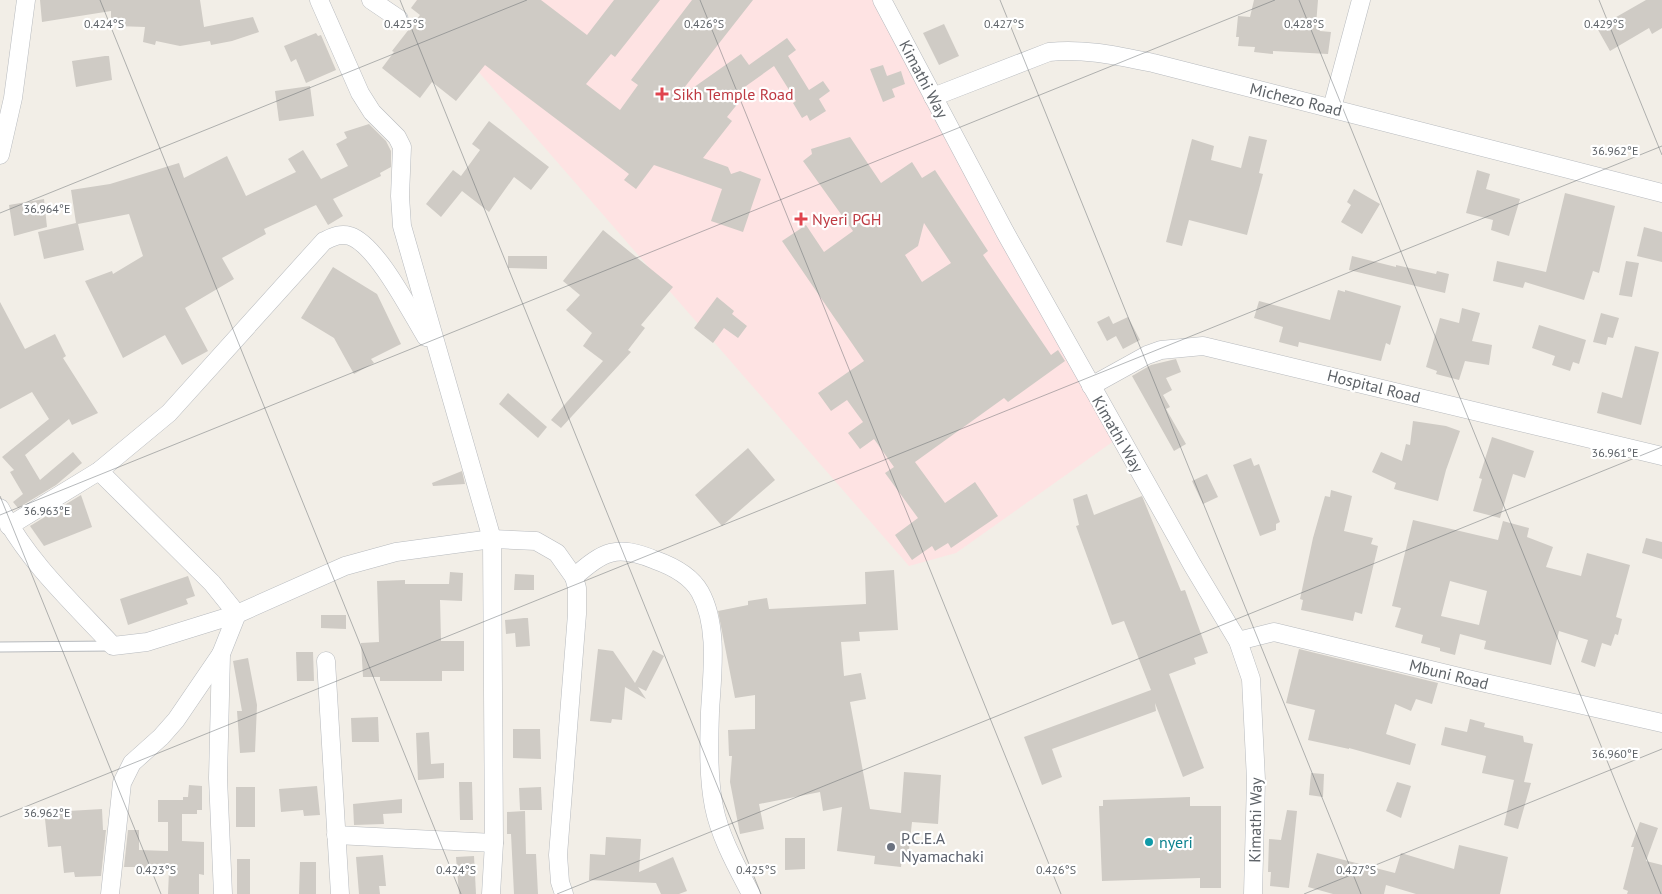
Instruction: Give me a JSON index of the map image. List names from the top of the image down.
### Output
{
  "streets": {
    "street": [
      "Kimathi Way",
      "Michezo Road",
      "Hospital Road",
      "Mbuni Road"
    ]
  },
  "crossings": [
    ["Kimathi Way", "Michezo Road"],
    ["Kimathi Way", "Hospital Road"],
    ["Kimathi Way", "Mbuni Road"]
  ],
  "places": {
    "health": ["Sikh Temple Road", "Nyeri PGH"],
    "other": ["nyeri", "P.C.E.A Nyamachaki"]
  },
  "coordinates": [
    "0.424°S",
    "0.425°S",
    "0.426°S",
    "0.427°S",
    "0.428°S",
    "0.429°S",
    "36.962°E",
    "36.964°E",
    "36.961°E",
    "36.963°E",
    "36.960°E",
    "0.423°S"
  ]
}
